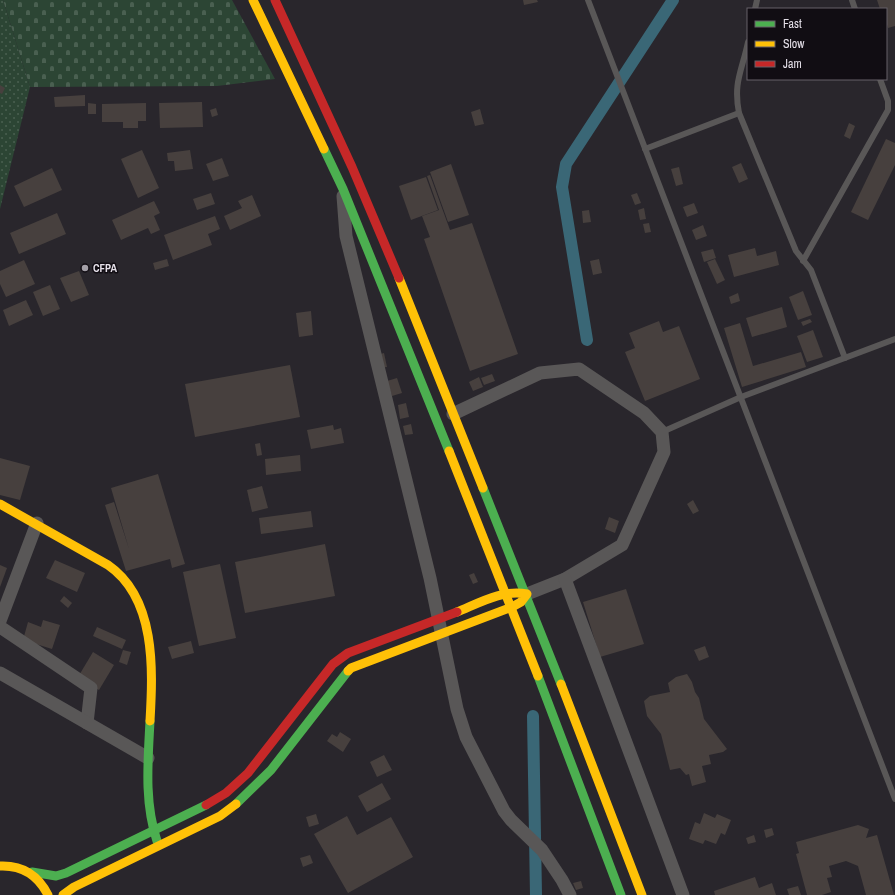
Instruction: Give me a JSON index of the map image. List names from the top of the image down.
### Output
{
  "places": ["CFPA"],
  "legend": ["Fast", "Slow", "Jam"]
}
